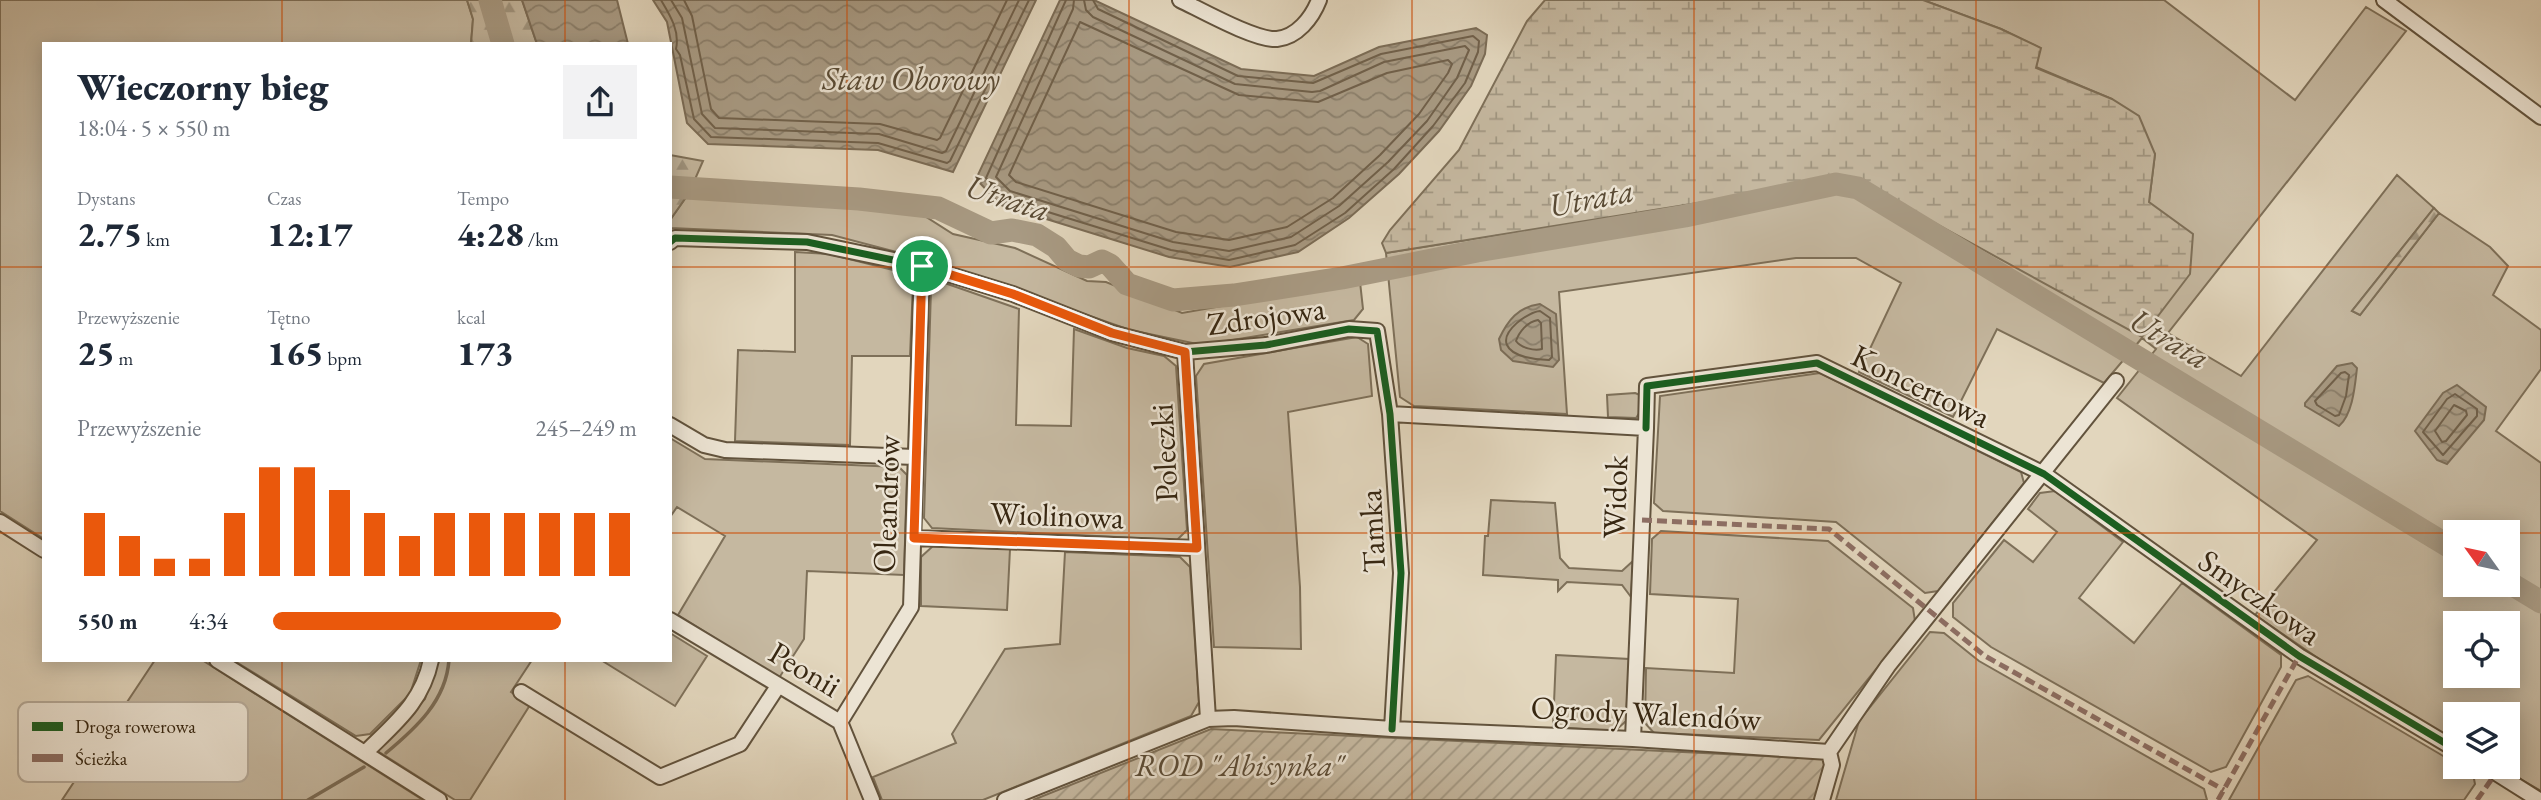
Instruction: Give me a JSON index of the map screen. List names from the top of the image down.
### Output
{
  "streets": {
    "street": [
      "Zdrojowa",
      "Koncertowa",
      "Poleczki",
      "Widok",
      "Oleandrów",
      "Wiolinowa",
      "Tamka",
      "Smyczkowa",
      "Peonii",
      "Ogrody Walendów"
    ]
  },
  "crossings": [
    ["Zdrojowa", "Poleczki"],
    ["Zdrojowa", "Oleandrów"],
    ["Zdrojowa", "Tamka"],
    ["Koncertowa", "Widok"],
    ["Koncertowa", "Smyczkowa"],
    ["Poleczki", "Wiolinowa"],
    ["Poleczki", "Ogrody Walendów"],
    ["Widok", "Tamka"],
    ["Widok", "Ogrody Walendów"],
    ["Oleandrów", "Wiolinowa"],
    ["Oleandrów", "Peonii"],
    ["Tamka", "Ogrody Walendów"]
  ],
  "water": ["Staw Oborowy", "Utrata"],
  "parks": ["ROD \"Abisynka\""],
  "legend": ["Droga rowerowa", "Ścieżka"],
  "north": "top left",
  "page": {
    "heading": ["Wieczorny bieg", "18:04 · 5 × 550 m"],
    "stats": [
      ["Dystans", "2.75 km"],
      ["Czas", "12:17"],
      ["Tempo", "4:28 /km"],
      ["Przewyższenie", "25 m"],
      ["Tętno", "165 bpm"],
      ["kcal", "173"]
    ],
    "chart": ["Przewyższenie", "245–249 m"],
    "list": [
      {
        "name": "550 m",
        "note": "4:34"
      }
    ]
  }
}
